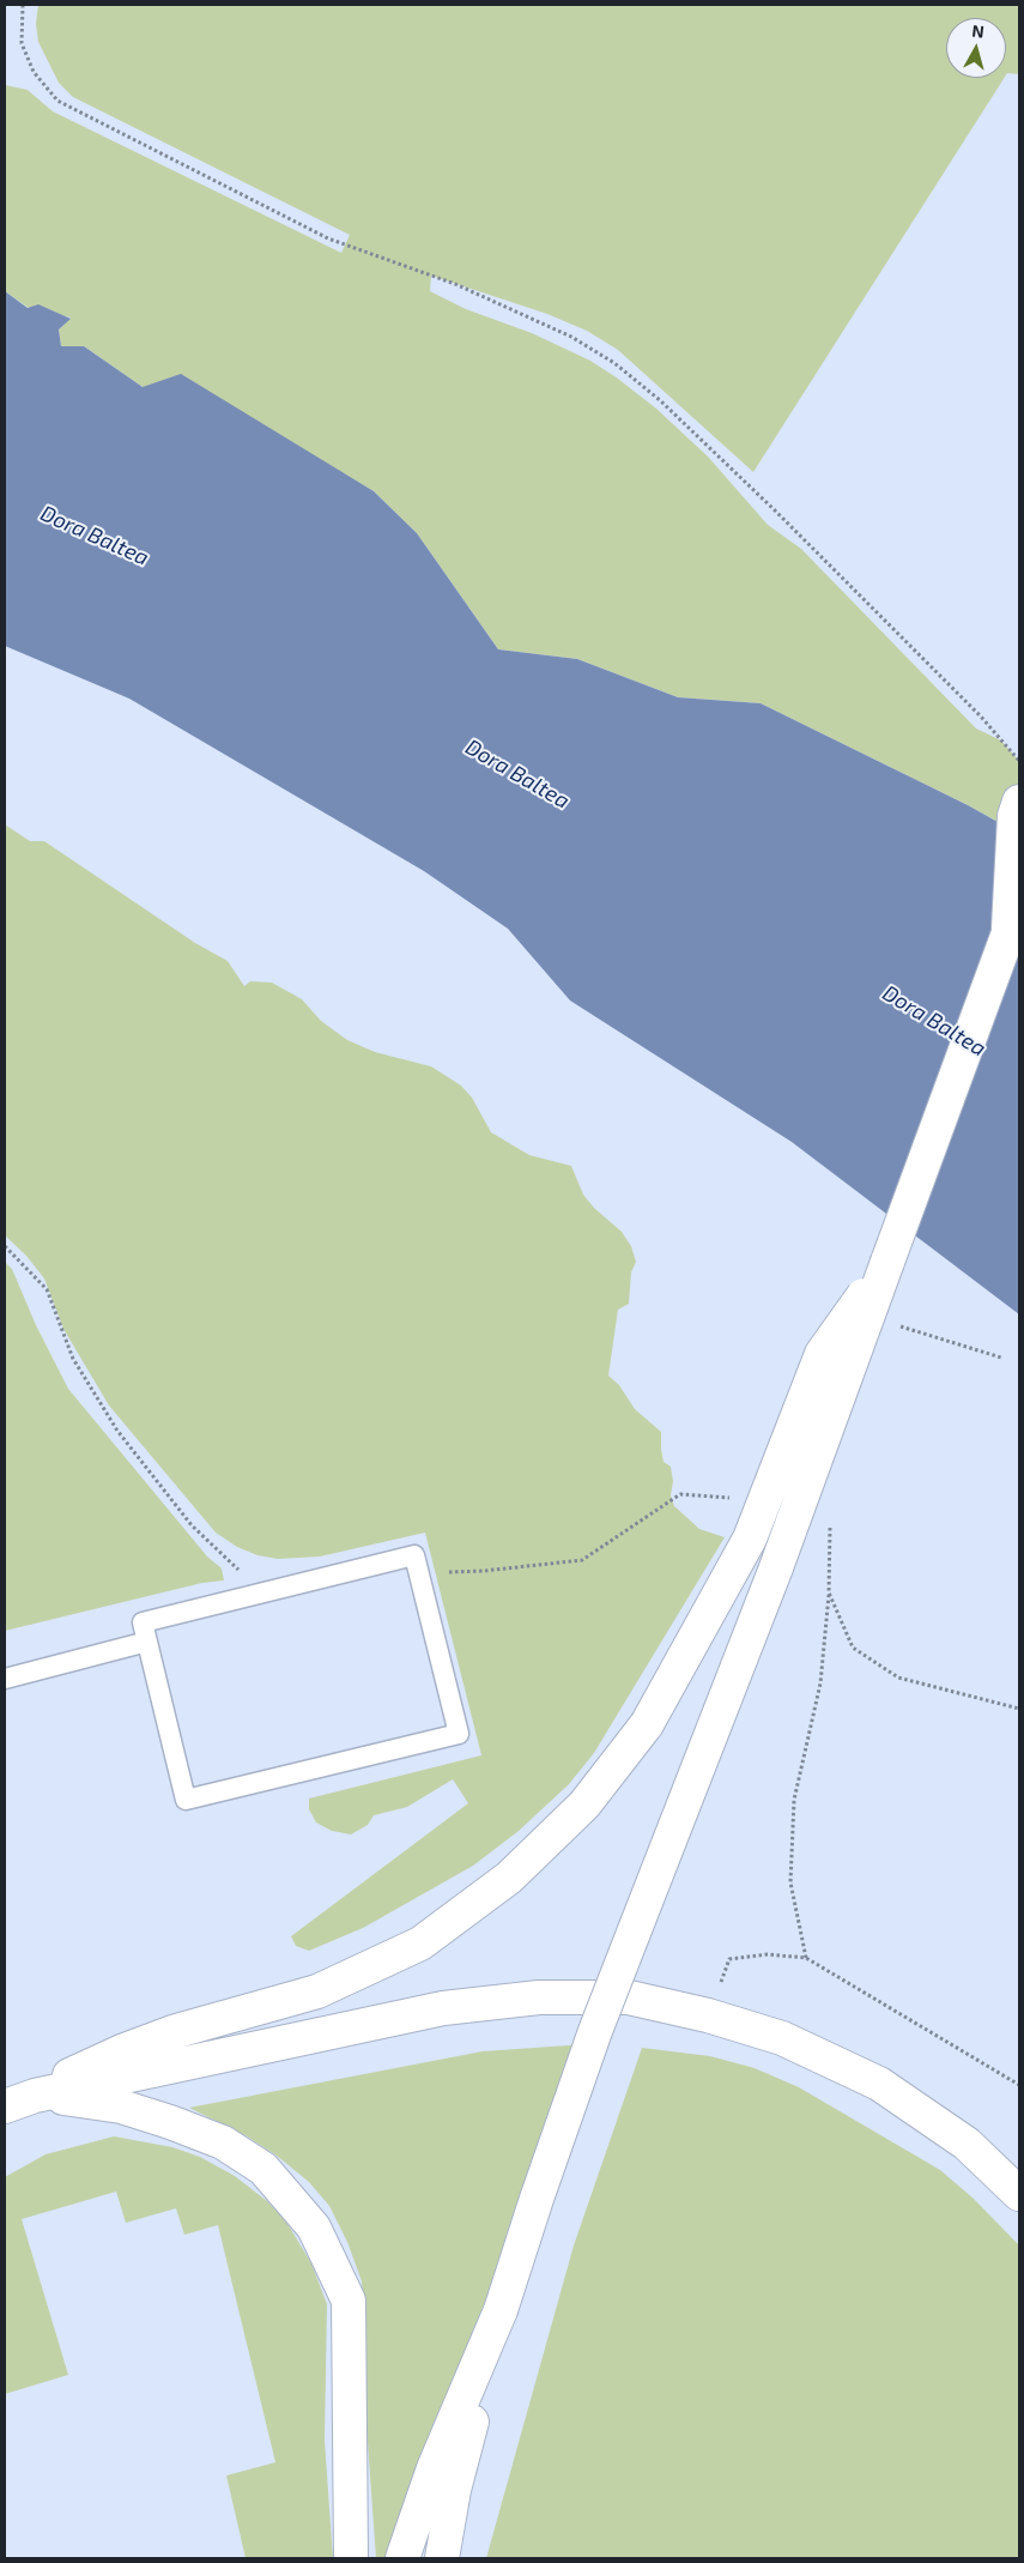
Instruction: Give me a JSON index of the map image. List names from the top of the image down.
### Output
{
  "water": ["Dora Baltea"],
  "north": "top"
}
